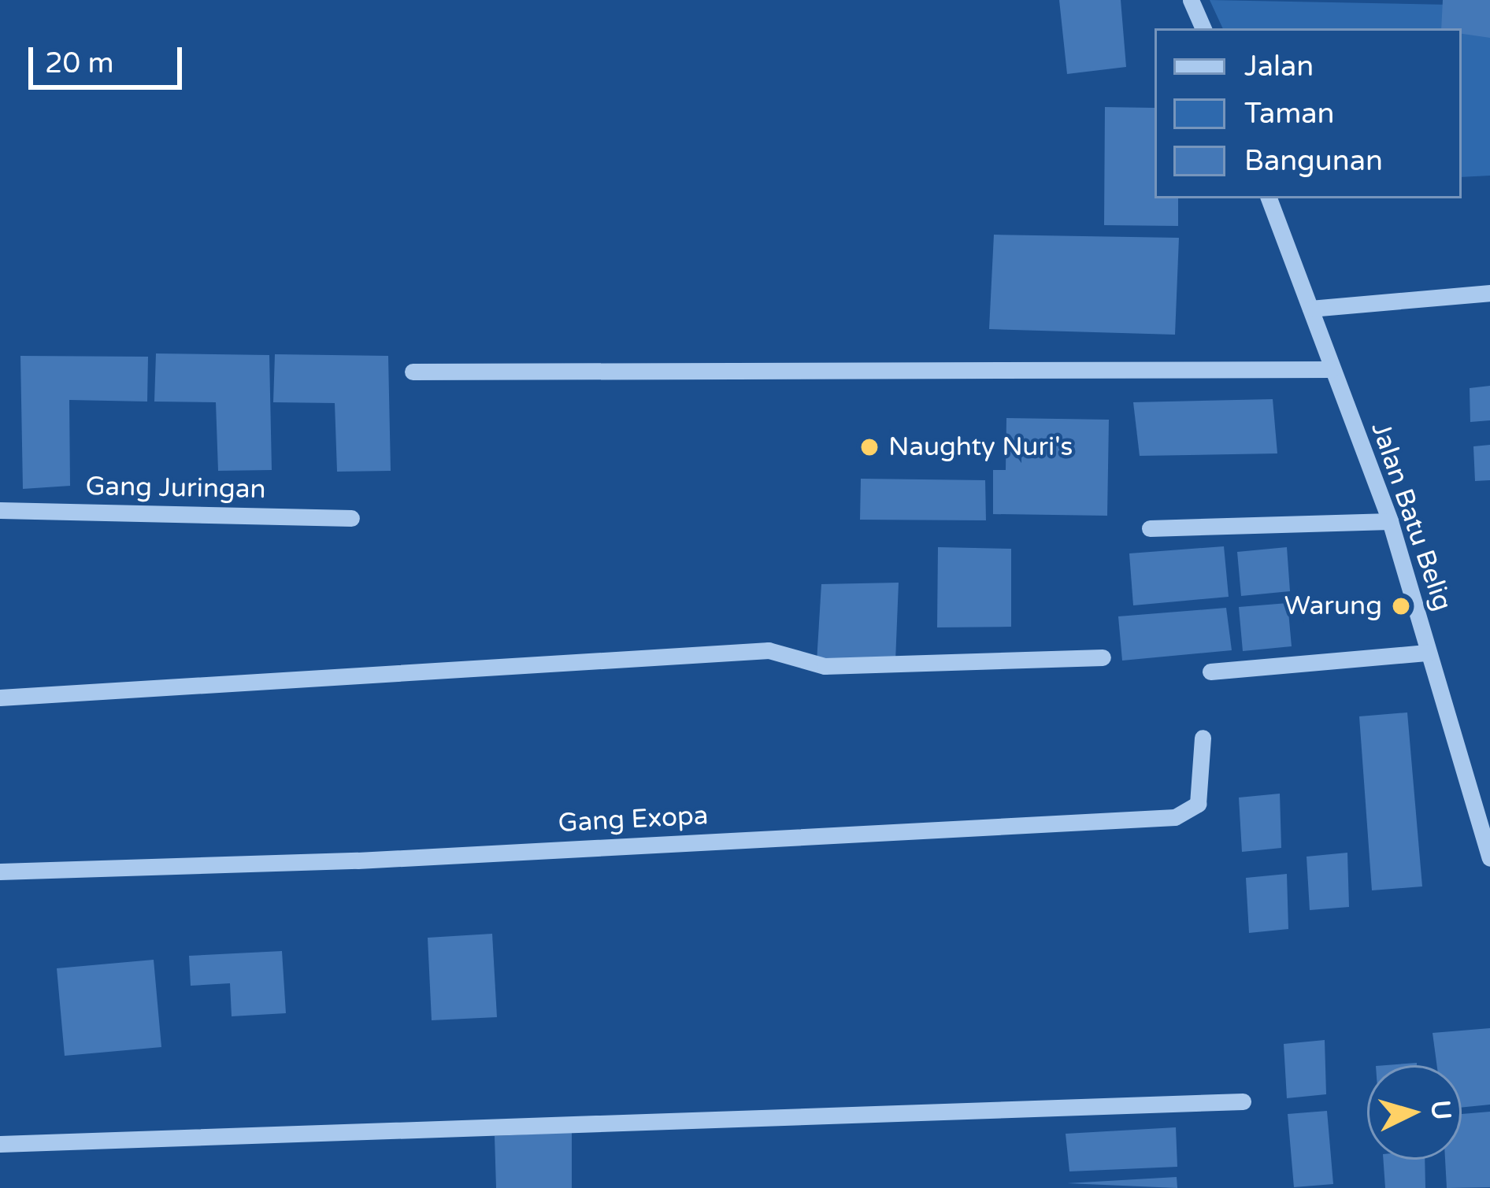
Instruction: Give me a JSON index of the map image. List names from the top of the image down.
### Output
{
  "streets": {
    "street": ["Gang Juringan", "Jalan Batu Belig", "Gang Exopa"]
  },
  "places": ["Naughty Nuri's", "Warung"],
  "legend": ["Jalan", "Taman", "Bangunan"],
  "scale_bar": "20 m",
  "north": "right"
}
